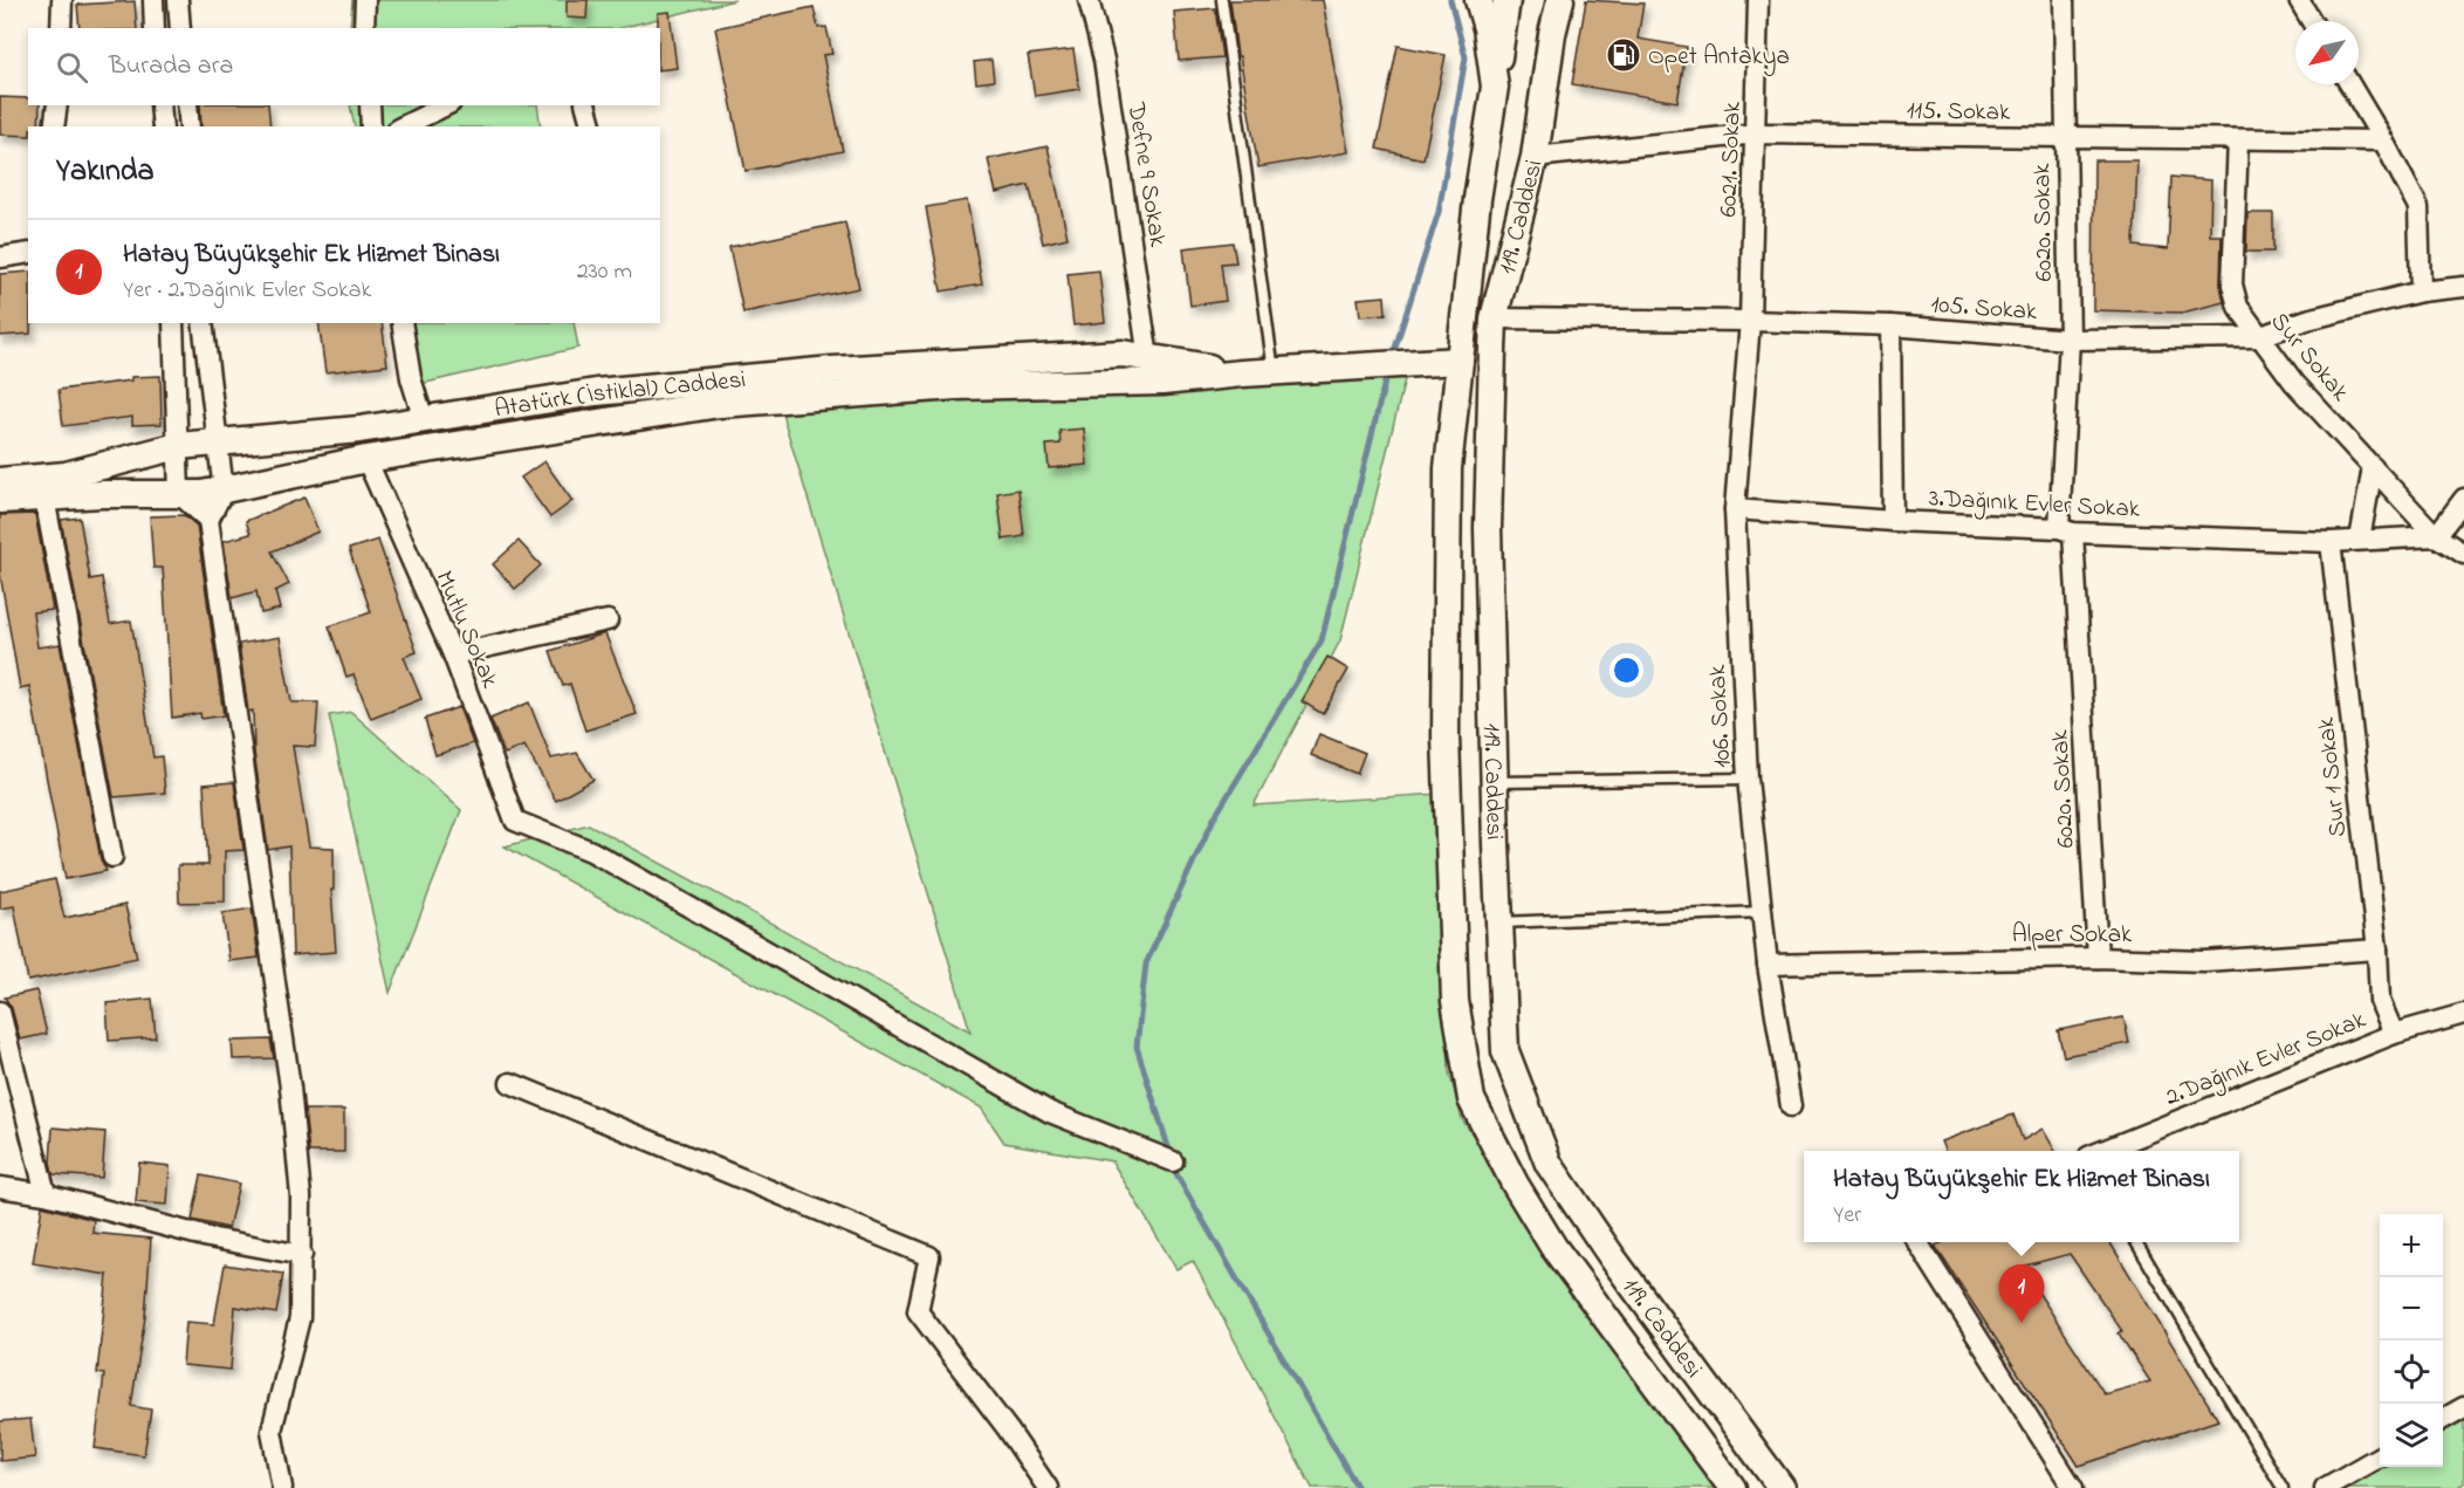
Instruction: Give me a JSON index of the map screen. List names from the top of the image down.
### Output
{
  "streets": {
    "street": [
      "115. Sokak",
      "6021. Sokak",
      "Defne 9 Sokak",
      "119. Caddesi",
      "6020. Sokak",
      "105. Sokak",
      "Sur Sokak",
      "Atatürk (İstiklal) Caddesi",
      "3.Dağınık Evler Sokak",
      "Mutlu Sokak",
      "106. Sokak",
      "Sur 1 Sokak",
      "Alper Sokak",
      "2.Dağınık Evler Sokak"
    ]
  },
  "crossings": [
    ["115. Sokak", "6021. Sokak"],
    ["115. Sokak", "119. Caddesi"],
    ["115. Sokak", "6020. Sokak"],
    ["115. Sokak", "Sur Sokak"],
    ["6021. Sokak", "105. Sokak"],
    ["6021. Sokak", "106. Sokak"],
    ["Defne 9 Sokak", "Atatürk (İstiklal) Caddesi"],
    ["119. Caddesi", "105. Sokak"],
    ["119. Caddesi", "Atatürk (İstiklal) Caddesi"],
    ["6020. Sokak", "105. Sokak"],
    ["6020. Sokak", "3.Dağınık Evler Sokak"],
    ["6020. Sokak", "Alper Sokak"],
    ["105. Sokak", "Sur Sokak"],
    ["105. Sokak", "106. Sokak"],
    ["Atatürk (İstiklal) Caddesi", "Mutlu Sokak"],
    ["3.Dağınık Evler Sokak", "106. Sokak"],
    ["3.Dağınık Evler Sokak", "Sur 1 Sokak"],
    ["106. Sokak", "Alper Sokak"],
    ["Sur 1 Sokak", "Alper Sokak"],
    ["Sur 1 Sokak", "2.Dağınık Evler Sokak"]
  ],
  "places": {
    "fuel station": ["Opet Antakya"]
  },
  "north": "bottom left",
  "page": {
    "search": "Burada ara",
    "heading": "Yakında",
    "list": [
      {
        "mark": "1",
        "name": "Hatay Büyükşehir Ek Hizmet Binası",
        "note": "Yer · 2.Dağınık Evler Sokak",
        "value": "230 m"
      }
    ],
    "popup": ["Hatay Büyükşehir Ek Hizmet Binası", "Yer"],
    "map_buttons": ["+", "−"],
    "pins": "1"
  }
}
